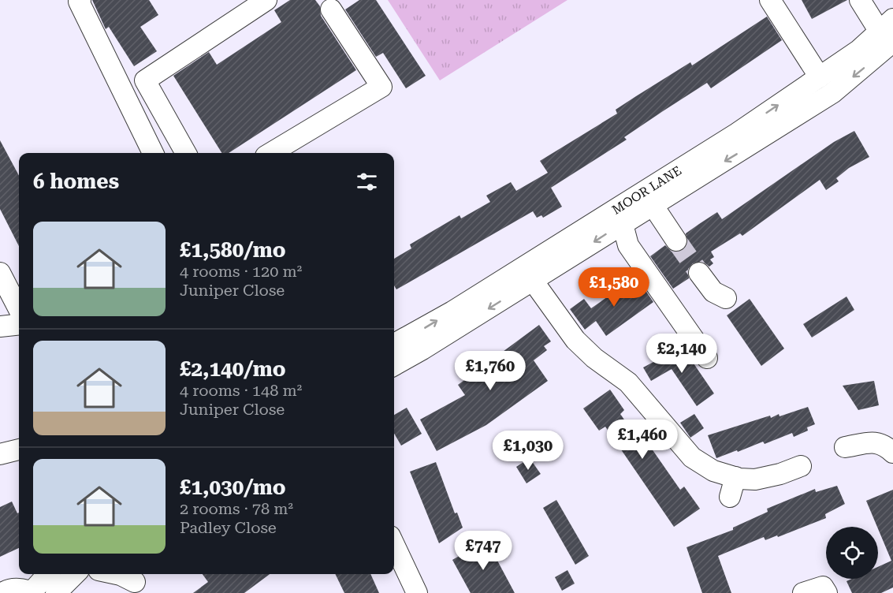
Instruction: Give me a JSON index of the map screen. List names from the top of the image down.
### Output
{
  "streets": {
    "street": ["MOOR LANE"]
  },
  "page": {
    "heading": "6 homes",
    "list": [
      {
        "name": "£1,580/mo",
        "note": "4 rooms · 120 m² · Juniper Close"
      },
      {
        "name": "£2,140/mo",
        "note": "4 rooms · 148 m² · Juniper Close"
      },
      {
        "name": "£1,030/mo",
        "note": "2 rooms · 78 m² · Padley Close"
      }
    ],
    "price": [
      "£1,580",
      "£2,140",
      "£1,760",
      "£1,460",
      "£1,030",
      "£747"
    ]
  }
}
